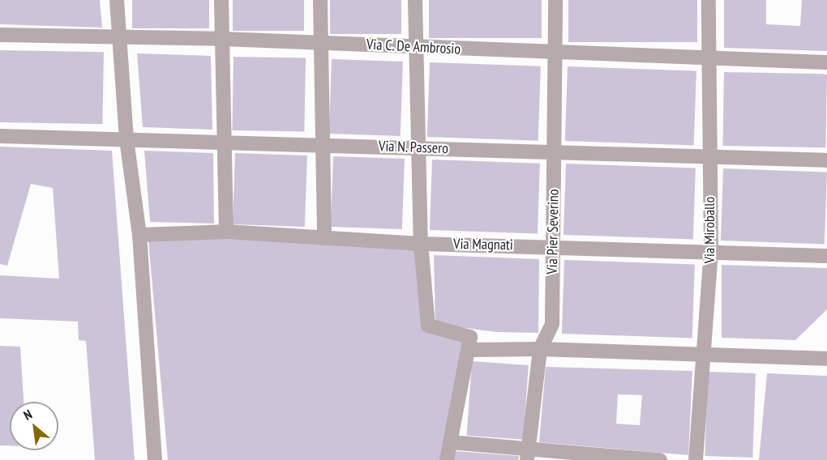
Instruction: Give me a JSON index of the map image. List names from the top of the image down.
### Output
{
  "streets": {
    "street": [
      "Via C. De Ambrosio",
      "Via N. Passero",
      "Via Miroballo",
      "Via Pier Severino",
      "Via Magnati"
    ]
  },
  "crossings": [
    ["Via C. De Ambrosio", "Via Miroballo"],
    ["Via C. De Ambrosio", "Via Pier Severino"],
    ["Via N. Passero", "Via Miroballo"],
    ["Via N. Passero", "Via Pier Severino"],
    ["Via Miroballo", "Via Magnati"],
    ["Via Pier Severino", "Via Magnati"]
  ],
  "north": "top left"
}
